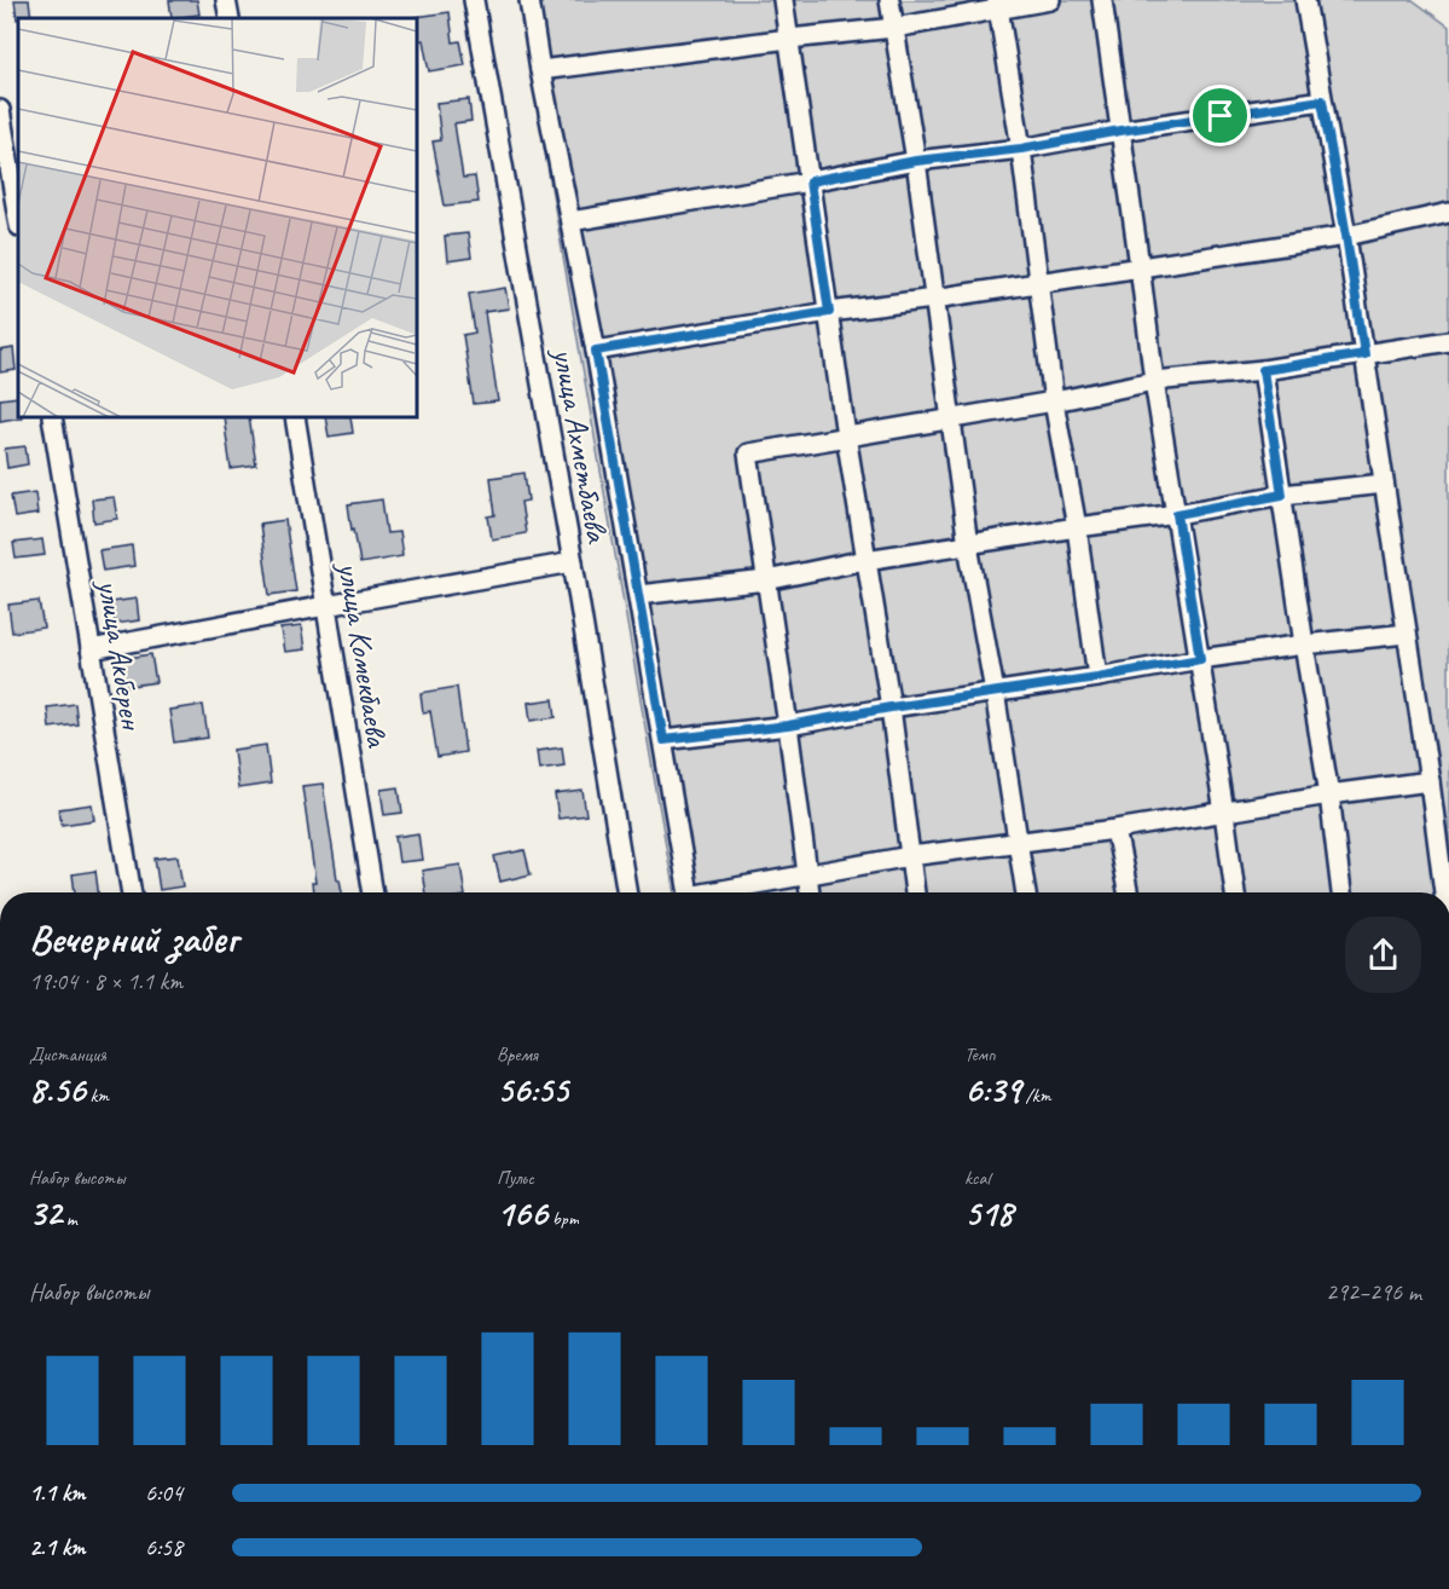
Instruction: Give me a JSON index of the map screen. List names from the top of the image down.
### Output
{
  "streets": {
    "street": ["улица Ахметбаева", "улица Акберен", "улица Комекбаева"]
  },
  "page": {
    "heading": ["Вечерний забег", "19:04 · 8 × 1.1 km"],
    "stats": [
      ["Дистанция", "8.56 km"],
      ["Время", "56:55"],
      ["Темп", "6:39 /km"],
      ["Набор высоты", "32 m"],
      ["Пульс", "166 bpm"],
      ["kcal", "518"]
    ],
    "chart": ["Набор высоты", "292–296 m"],
    "list": [
      {
        "name": "1.1 km",
        "note": "6:04"
      },
      {
        "name": "2.1 km",
        "note": "6:58"
      }
    ]
  }
}
